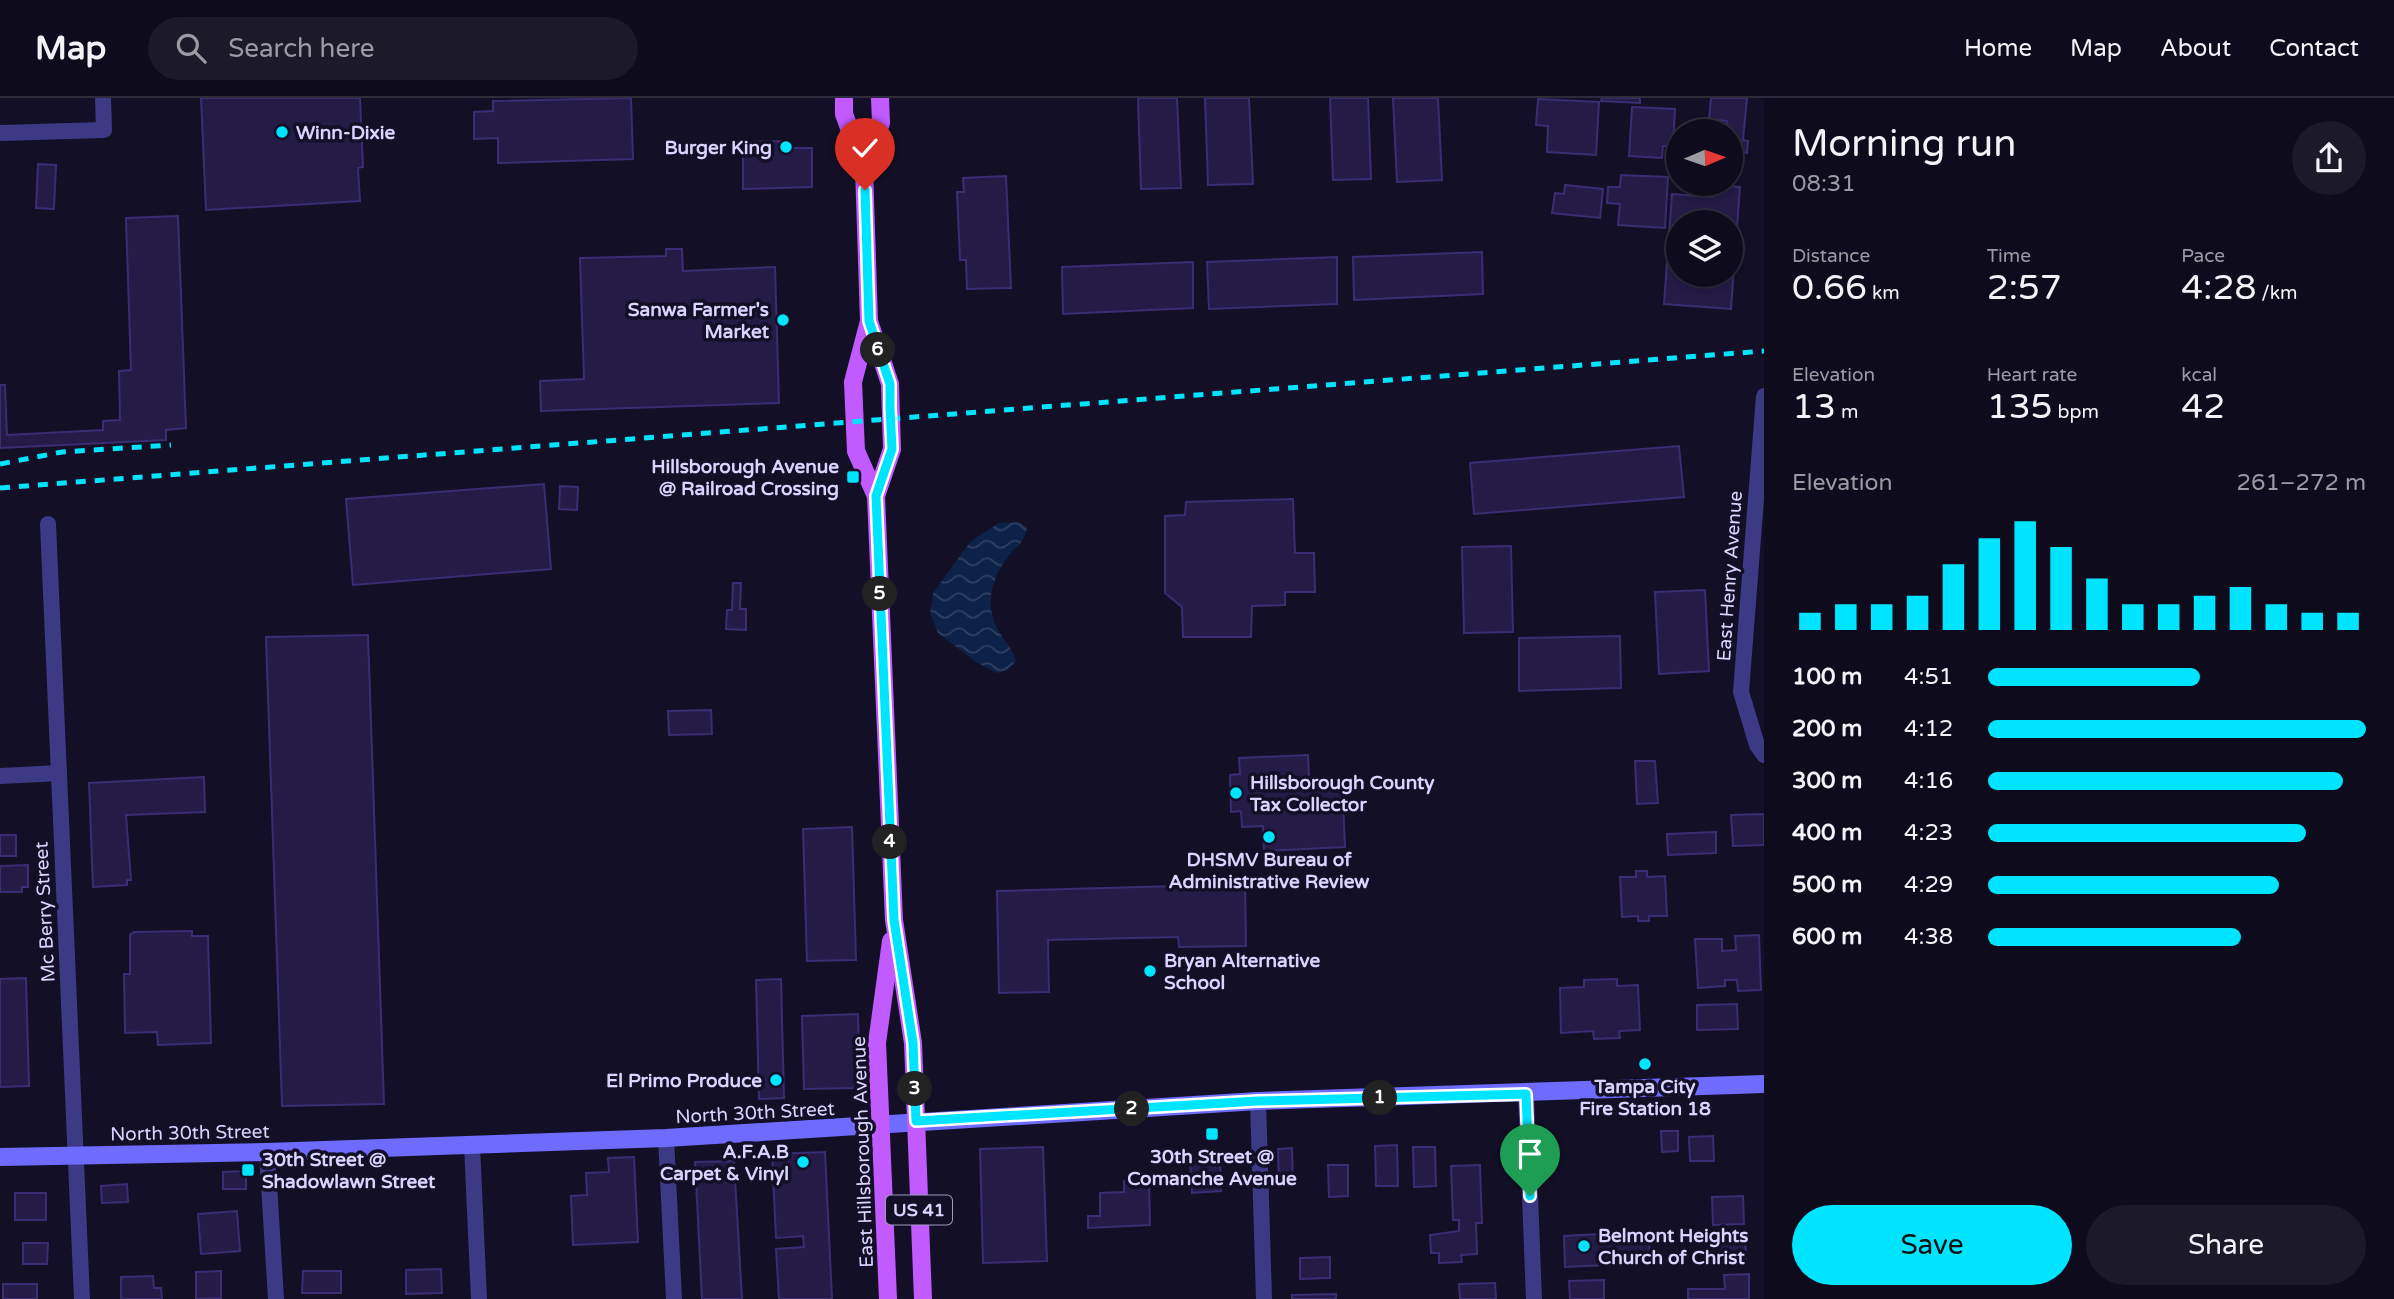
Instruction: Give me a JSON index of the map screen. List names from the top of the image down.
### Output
{
  "streets": {
    "main road": ["East Hillsborough Avenue", "US 41"],
    "street": ["East Henry Avenue", "Mc Berry Street", "North 30th Street"]
  },
  "crossings": [
    ["Mc Berry Street", "North 30th Street"],
    ["North 30th Street", "East Hillsborough Avenue"]
  ],
  "places": {
    "other": [
      "Winn-Dixie",
      "Burger King",
      "Sanwa Farmer's Market",
      "Hillsborough County Tax Collector",
      "DHSMV Bureau of Administrative Review",
      "Bryan Alternative School",
      "Tampa City Fire Station 18",
      "El Primo Produce",
      "A.F.A.B Carpet & Vinyl",
      "Belmont Heights Church of Christ"
    ],
    "transit": ["Hillsborough Avenue @ Railroad Crossing", "30th Street @ Comanche Avenue", "30th Street @ Shadowlawn Street"]
  },
  "north": "right",
  "page": {
    "header": "Map",
    "search": "Search here",
    "nav": [
      "Home",
      "Map",
      "About",
      "Contact"
    ],
    "heading": ["Morning run", "08:31"],
    "stats": [
      ["Distance", "0.66 km"],
      ["Time", "2:57"],
      ["Pace", "4:28 /km"],
      ["Elevation", "13 m"],
      ["Heart rate", "135 bpm"],
      ["kcal", "42"]
    ],
    "pins": [
      "6",
      "5",
      "4",
      "3",
      "1",
      "2"
    ],
    "chart": ["Elevation", "261–272 m"],
    "list": [
      {
        "name": "100 m",
        "note": "4:51"
      },
      {
        "name": "200 m",
        "note": "4:12"
      },
      {
        "name": "300 m",
        "note": "4:16"
      },
      {
        "name": "400 m",
        "note": "4:23"
      },
      {
        "name": "500 m",
        "note": "4:29"
      },
      {
        "name": "600 m",
        "note": "4:38"
      }
    ],
    "buttons": ["Save", "Share"]
  }
}
